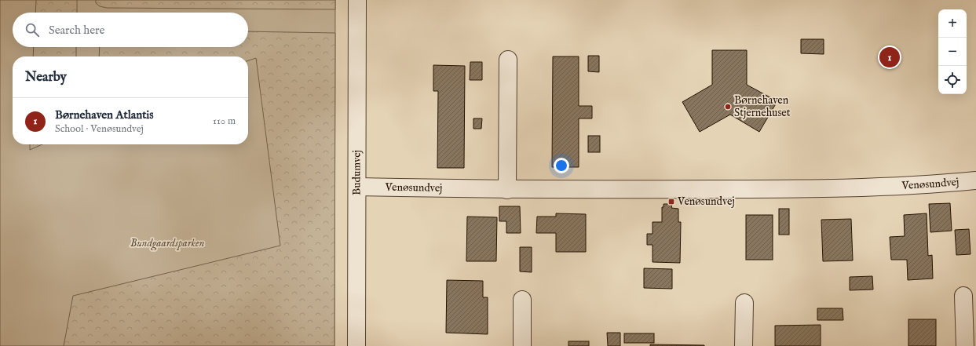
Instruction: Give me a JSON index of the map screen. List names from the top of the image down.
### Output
{
  "streets": {
    "street": ["Budumvej", "Venøsundvej"]
  },
  "crossings": [
    ["Budumvej", "Venøsundvej"]
  ],
  "parks": ["Bundgaardsparken"],
  "places": {
    "other": ["Børnehaven Stjernehuset"],
    "transit": ["Venøsundvej"]
  },
  "page": {
    "map_buttons": ["+", "−"],
    "search": "Search here",
    "pins": "1",
    "heading": "Nearby",
    "list": [
      {
        "mark": "1",
        "name": "Børnehaven Atlantis",
        "note": "School · Venøsundvej",
        "value": "110 m"
      }
    ]
  }
}
